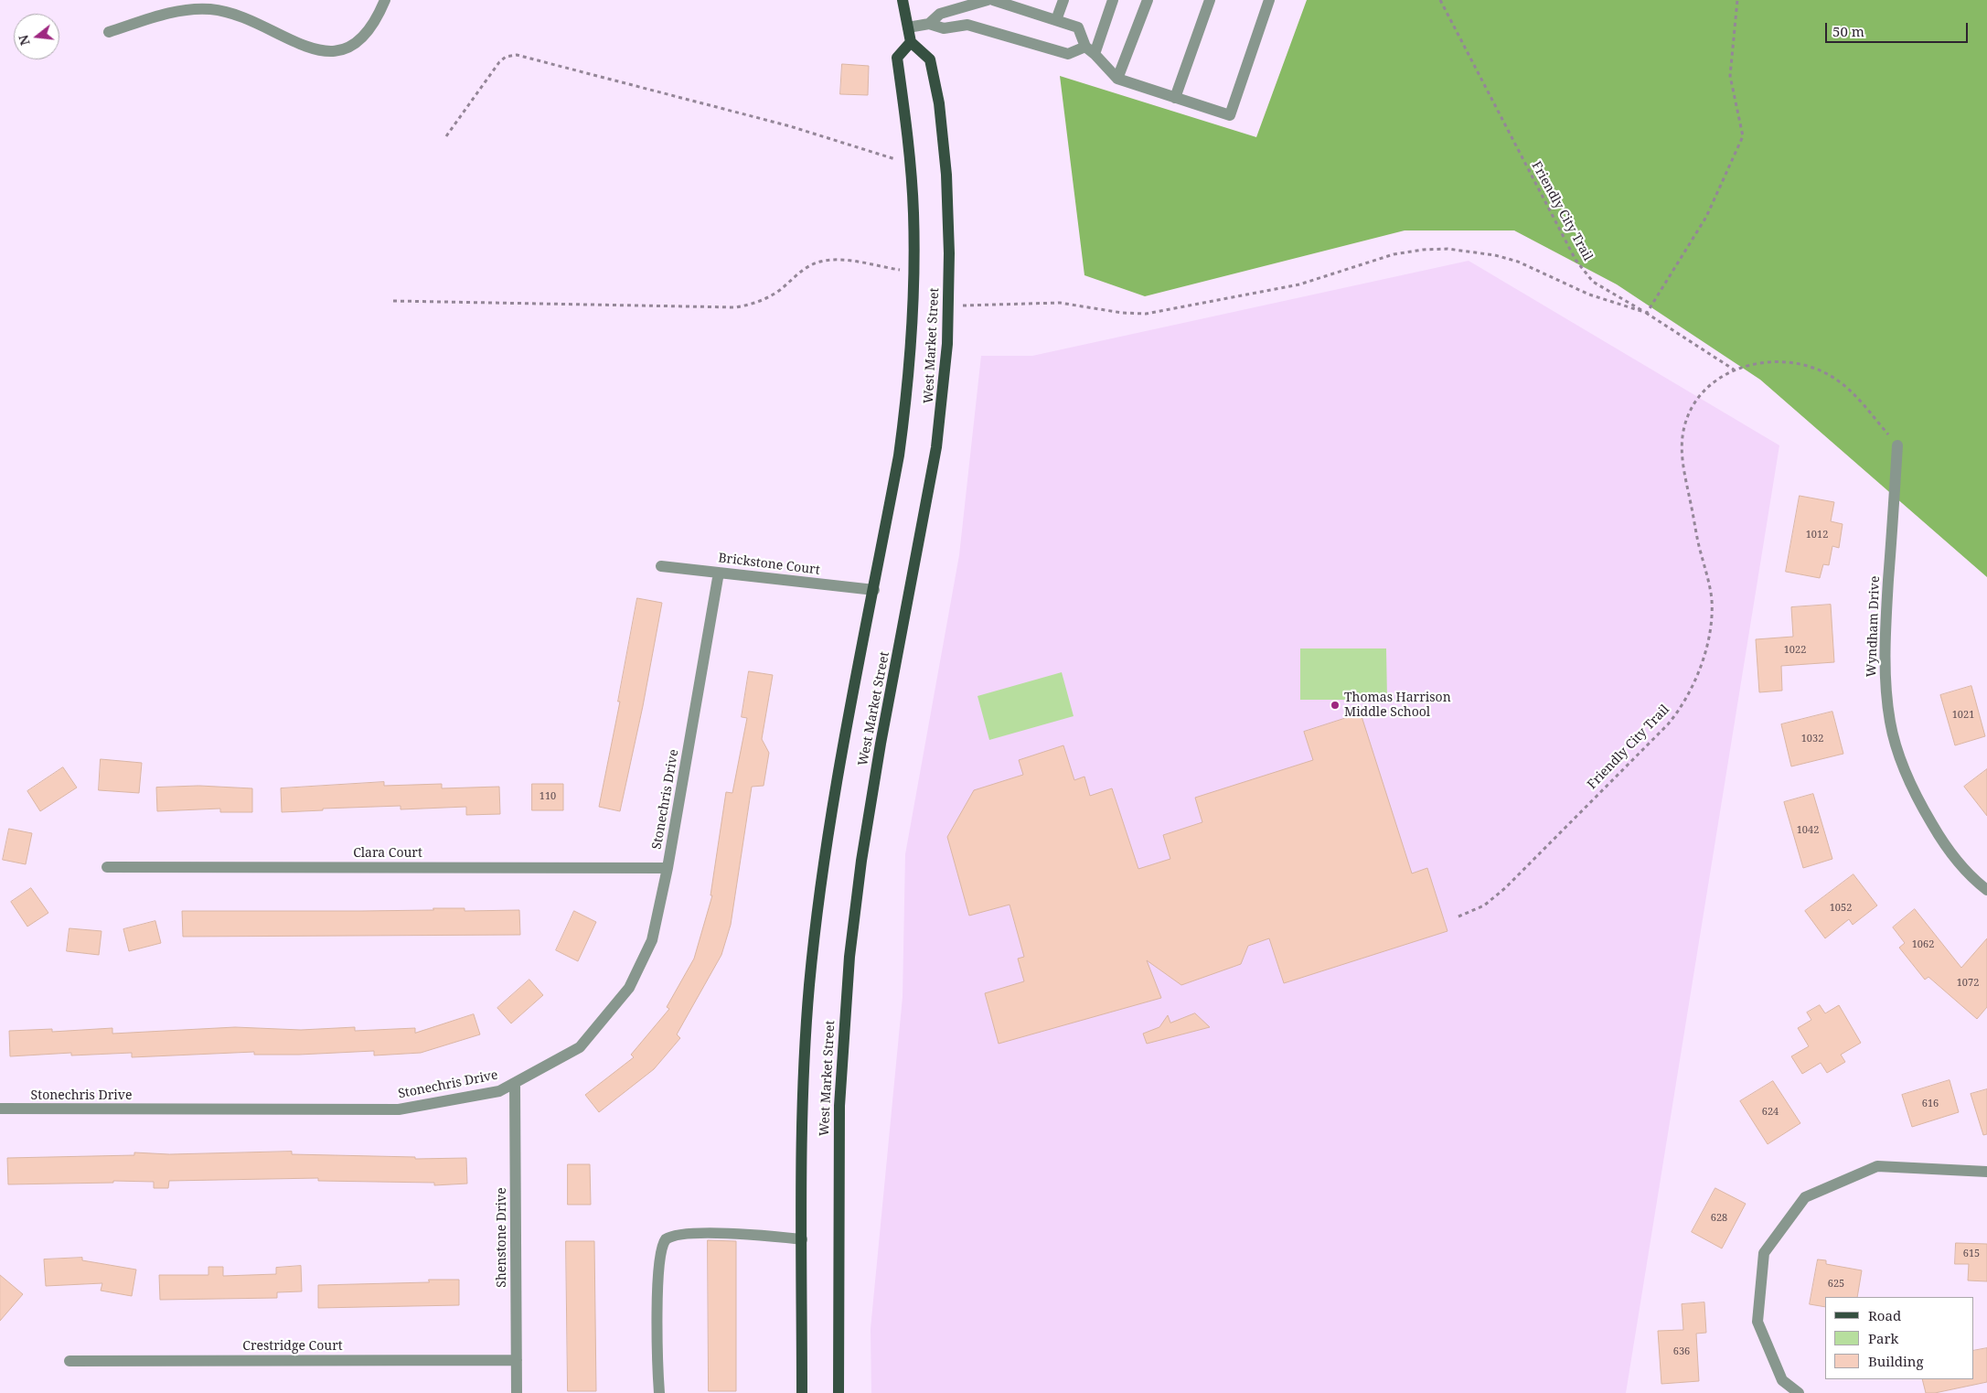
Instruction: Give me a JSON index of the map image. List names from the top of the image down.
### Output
{
  "streets": {
    "main road": ["West Market Street"],
    "street": [
      "Brickstone Court",
      "Wyndham Drive",
      "Stonechris Drive",
      "Clara Court",
      "Shenstone Drive",
      "Crestridge Court"
    ],
    "path": ["Friendly City Trail"]
  },
  "crossings": [
    ["Friendly City Trail", "Wyndham Drive"],
    ["West Market Street", "Brickstone Court"],
    ["Brickstone Court", "Stonechris Drive"],
    ["Stonechris Drive", "Clara Court"],
    ["Stonechris Drive", "Shenstone Drive"],
    ["Shenstone Drive", "Crestridge Court"]
  ],
  "places": ["Thomas Harrison Middle School"],
  "house_numbers": [
    "1012",
    "1022",
    "1021",
    "1032",
    "110",
    "1042",
    "1052",
    "1062",
    "1072",
    "616",
    "624",
    "628",
    "615",
    "625",
    "636"
  ],
  "legend": ["Road", "Park", "Building"],
  "scale_bar": "50 m",
  "north": "left"
}
